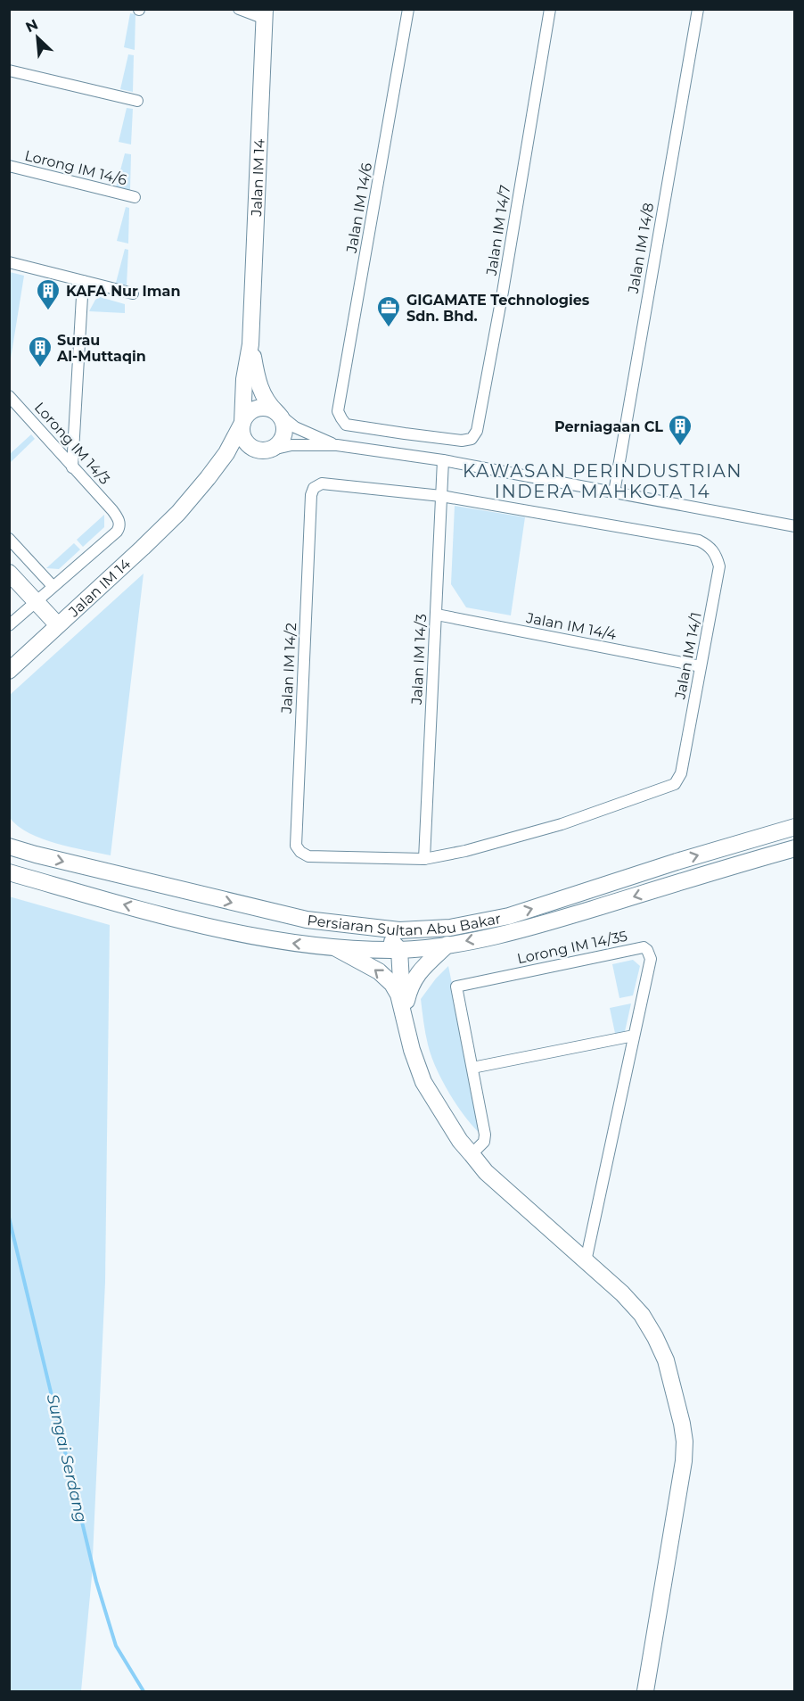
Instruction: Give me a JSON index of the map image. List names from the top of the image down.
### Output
{
  "streets": {
    "street": [
      "Lorong IM 14/6",
      "Jalan IM 14",
      "Jalan IM 14/6",
      "Jalan IM 14/7",
      "Jalan IM 14/8",
      "Lorong IM 14/3",
      "Jalan IM 14/4",
      "Jalan IM 14/1",
      "Jalan IM 14/3",
      "Jalan IM 14/2",
      "Persiaran Sultan Abu Bakar",
      "Lorong IM 14/35"
    ]
  },
  "crossings": [
    ["Jalan IM 14/6", "Jalan IM 14/7"],
    ["Jalan IM 14/4", "Jalan IM 14/1"],
    ["Jalan IM 14/4", "Jalan IM 14/3"],
    ["Jalan IM 14/1", "Jalan IM 14/3"],
    ["Jalan IM 14/1", "Jalan IM 14/2"],
    ["Jalan IM 14/3", "Jalan IM 14/2"]
  ],
  "districts": ["KAWASAN PERINDUSTRIAN INDERA MAHKOTA 14"],
  "water": ["Sungai Serdang"],
  "places": {
    "building": ["KAFA Nur Iman", "Surau Al-Muttaqin", "Perniagaan CL"],
    "office": ["GIGAMATE Technologies Sdn. Bhd."]
  },
  "north": "top left"
}
